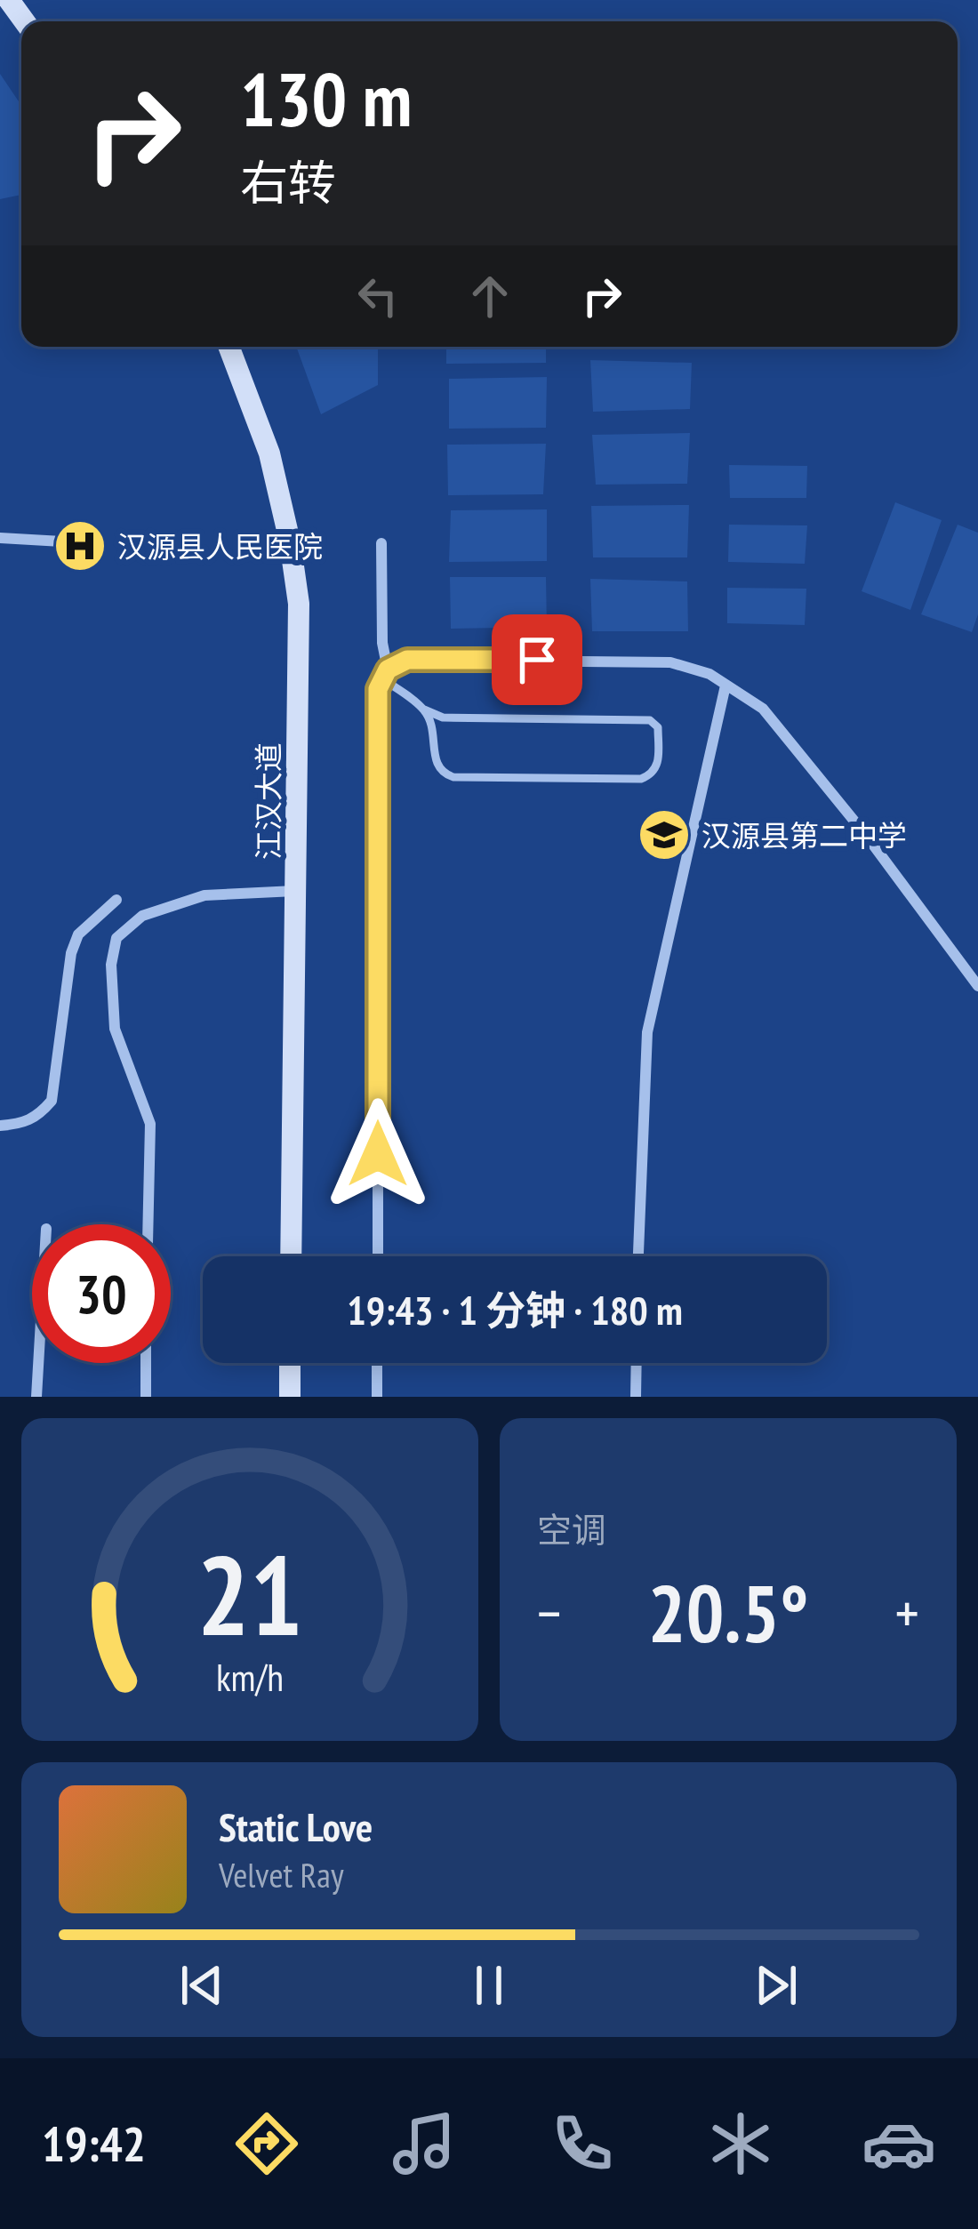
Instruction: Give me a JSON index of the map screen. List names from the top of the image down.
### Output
{
  "streets": {
    "main road": ["江汉大道"]
  },
  "places": {
    "hospital": ["汉源县人民医院"],
    "school or university": ["汉源县第二中学"]
  },
  "page": {
    "turn": ["130 m", "右转"],
    "limit": "30",
    "trip": "19:43 · 1 分钟 · 180 m",
    "tile": "空调",
    "heat": ["−", "20.5°", "+"],
    "song": ["Static Love", "Velvet Ray"],
    "tabs": "19:42",
    "gauge": ["21", "km/h"]
  }
}
